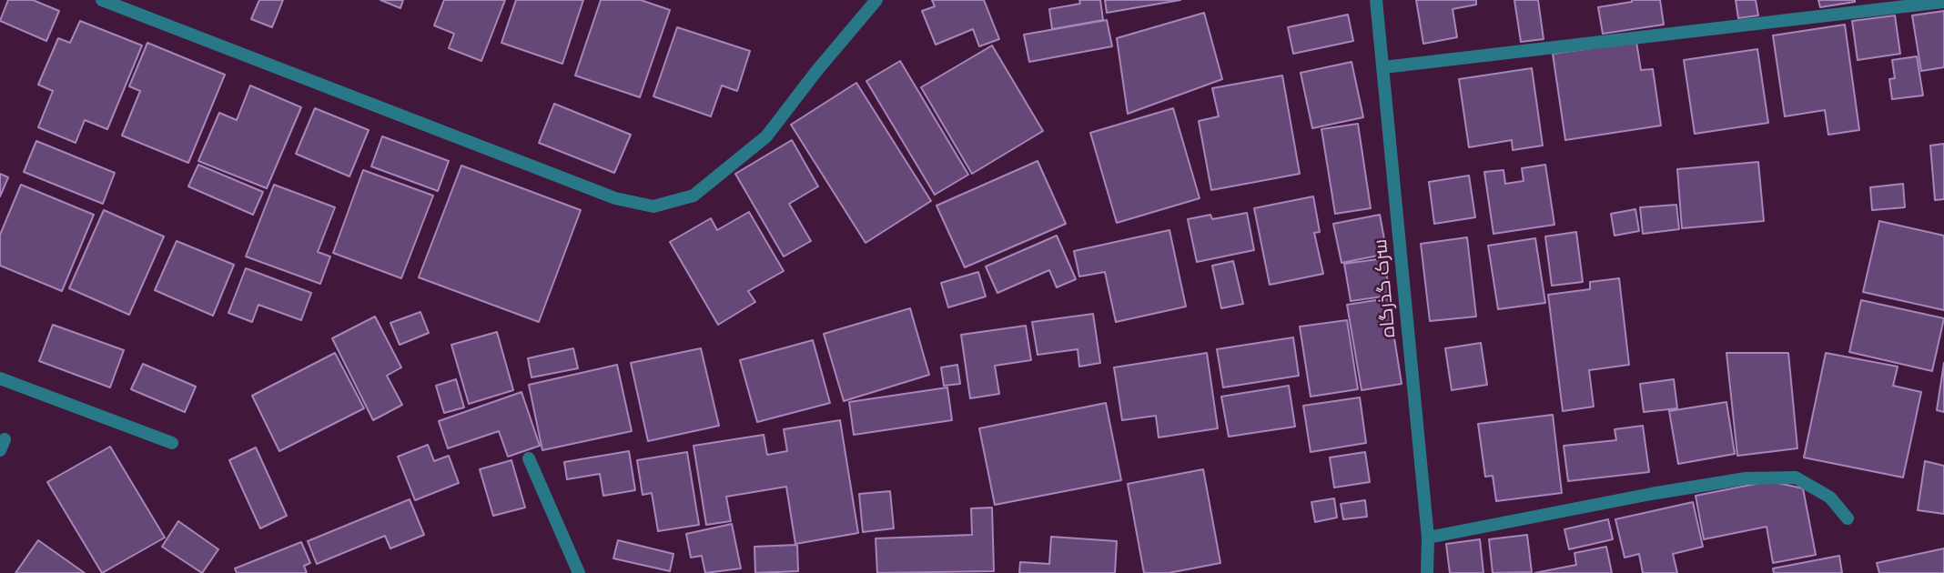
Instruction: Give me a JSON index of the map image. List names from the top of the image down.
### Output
{
  "streets": {
    "street": ["سرک گذرگاه"]
  }
}
